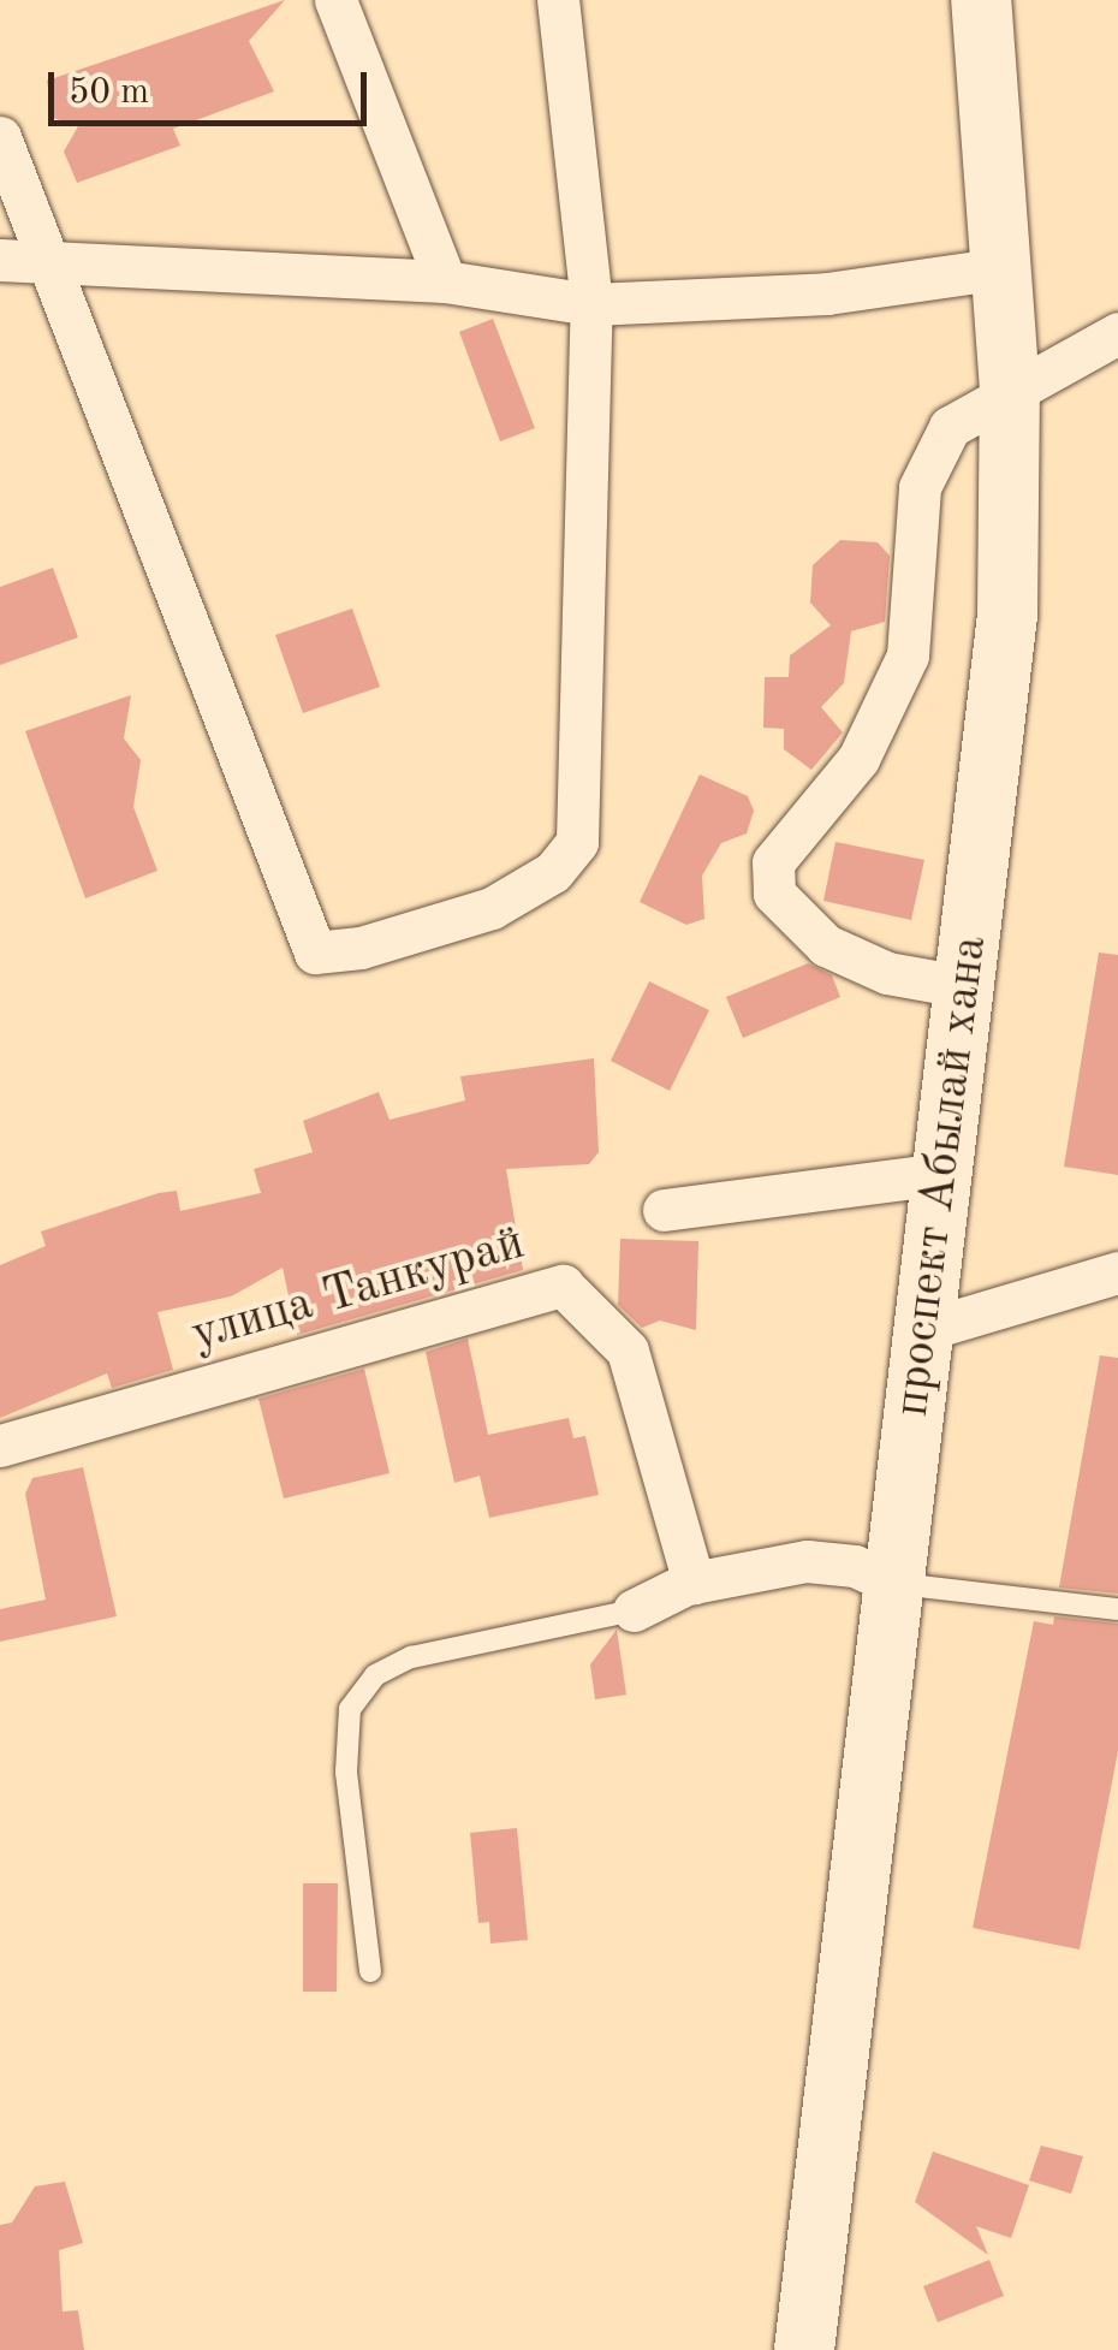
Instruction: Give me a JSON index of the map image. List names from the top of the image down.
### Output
{
  "streets": {
    "main road": ["проспект Абылай хана"],
    "street": ["улица Танкурай"]
  },
  "scale_bar": "50 m"
}
